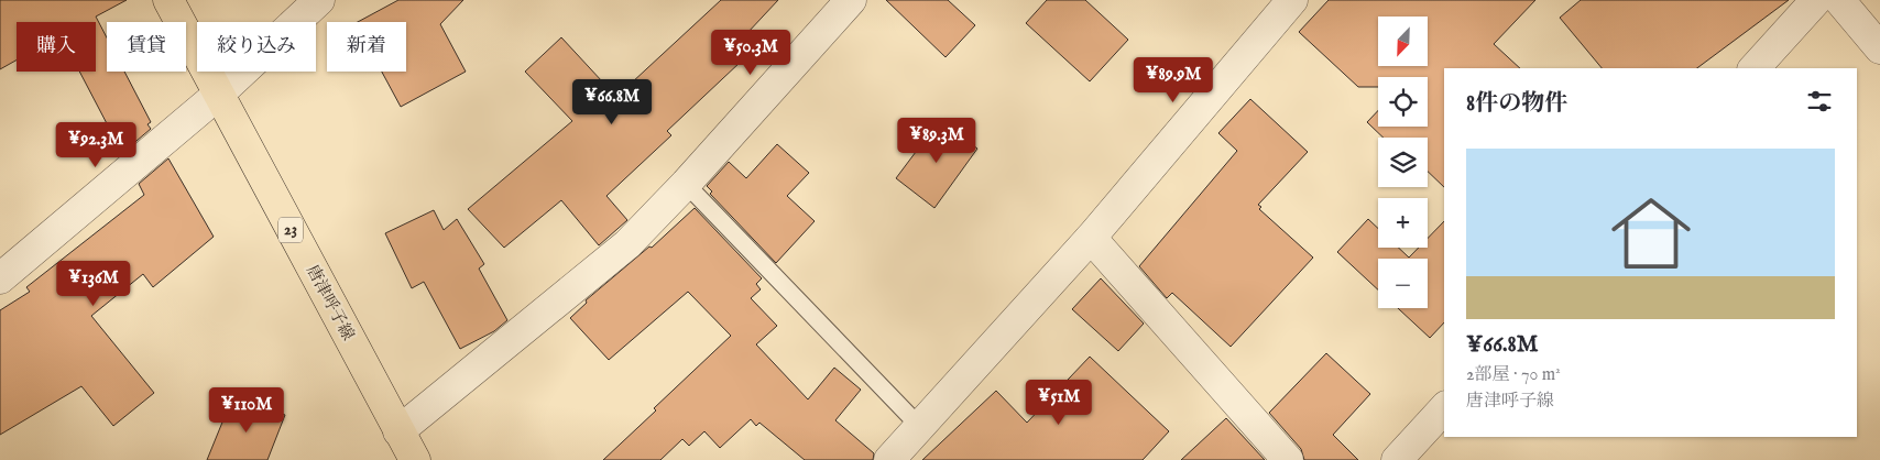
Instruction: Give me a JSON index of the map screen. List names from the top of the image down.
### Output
{
  "streets": {
    "main road": ["23", "唐津呼子線"]
  },
  "north": "bottom left",
  "page": {
    "map_buttons": ["+", "−"],
    "chip": [
      "購入",
      "賃貸",
      "絞り込み",
      "新着"
    ],
    "price": [
      "¥50.3M",
      "¥89.9M",
      "¥66.8M",
      "¥89.3M",
      "¥92.3M",
      "¥136M",
      "¥51M",
      "¥110M"
    ],
    "heading": "8件の物件",
    "list": [
      {
        "name": "¥66.8M",
        "note": "2部屋 · 70 m² · 唐津呼子線"
      }
    ]
  }
}
